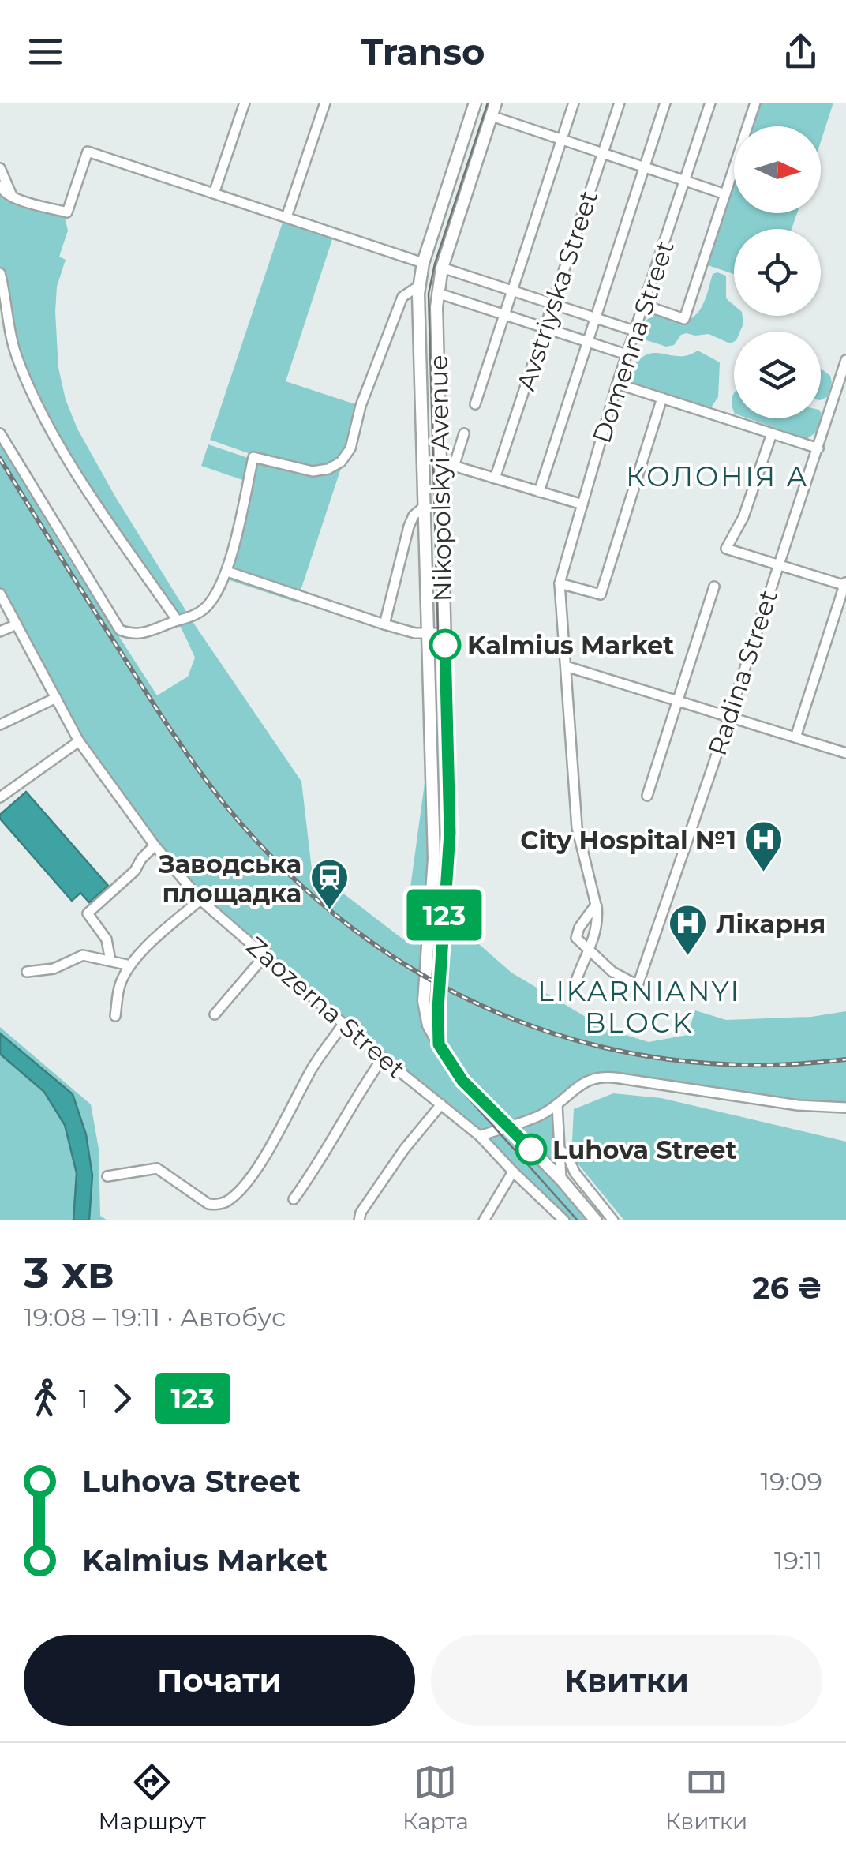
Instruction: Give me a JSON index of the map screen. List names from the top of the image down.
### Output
{
  "streets": {
    "main road": ["Nikopolskyi Avenue", "Zaozerna Street"],
    "street": ["Avstriyska Street", "Domenna Street", "Radina Street"]
  },
  "crossings": [
    ["Nikopolskyi Avenue", "Zaozerna Street"]
  ],
  "districts": ["КОЛОНІЯ А", "LIKARNIANYI BLOCK"],
  "places": {
    "other": ["Kalmius Market", "Luhova Street"],
    "hospital": ["City Hospital №1", "Лікарня"],
    "station": ["Заводська площадка"]
  },
  "lines": ["bus line 123"],
  "north": "right",
  "page": {
    "header": "Transo",
    "on_map": "123",
    "heading": ["3 хв", "19:08 – 19:11 · Автобус", "26 ₴"],
    "legs": ["1", "123"],
    "list": [
      {
        "name": "Luhova Street",
        "value": "19:09"
      },
      {
        "name": "Kalmius Market",
        "value": "19:11"
      }
    ],
    "buttons": ["Почати", "Квитки"],
    "tabs": ["Маршрут", "Карта", "Квитки"]
  }
}
